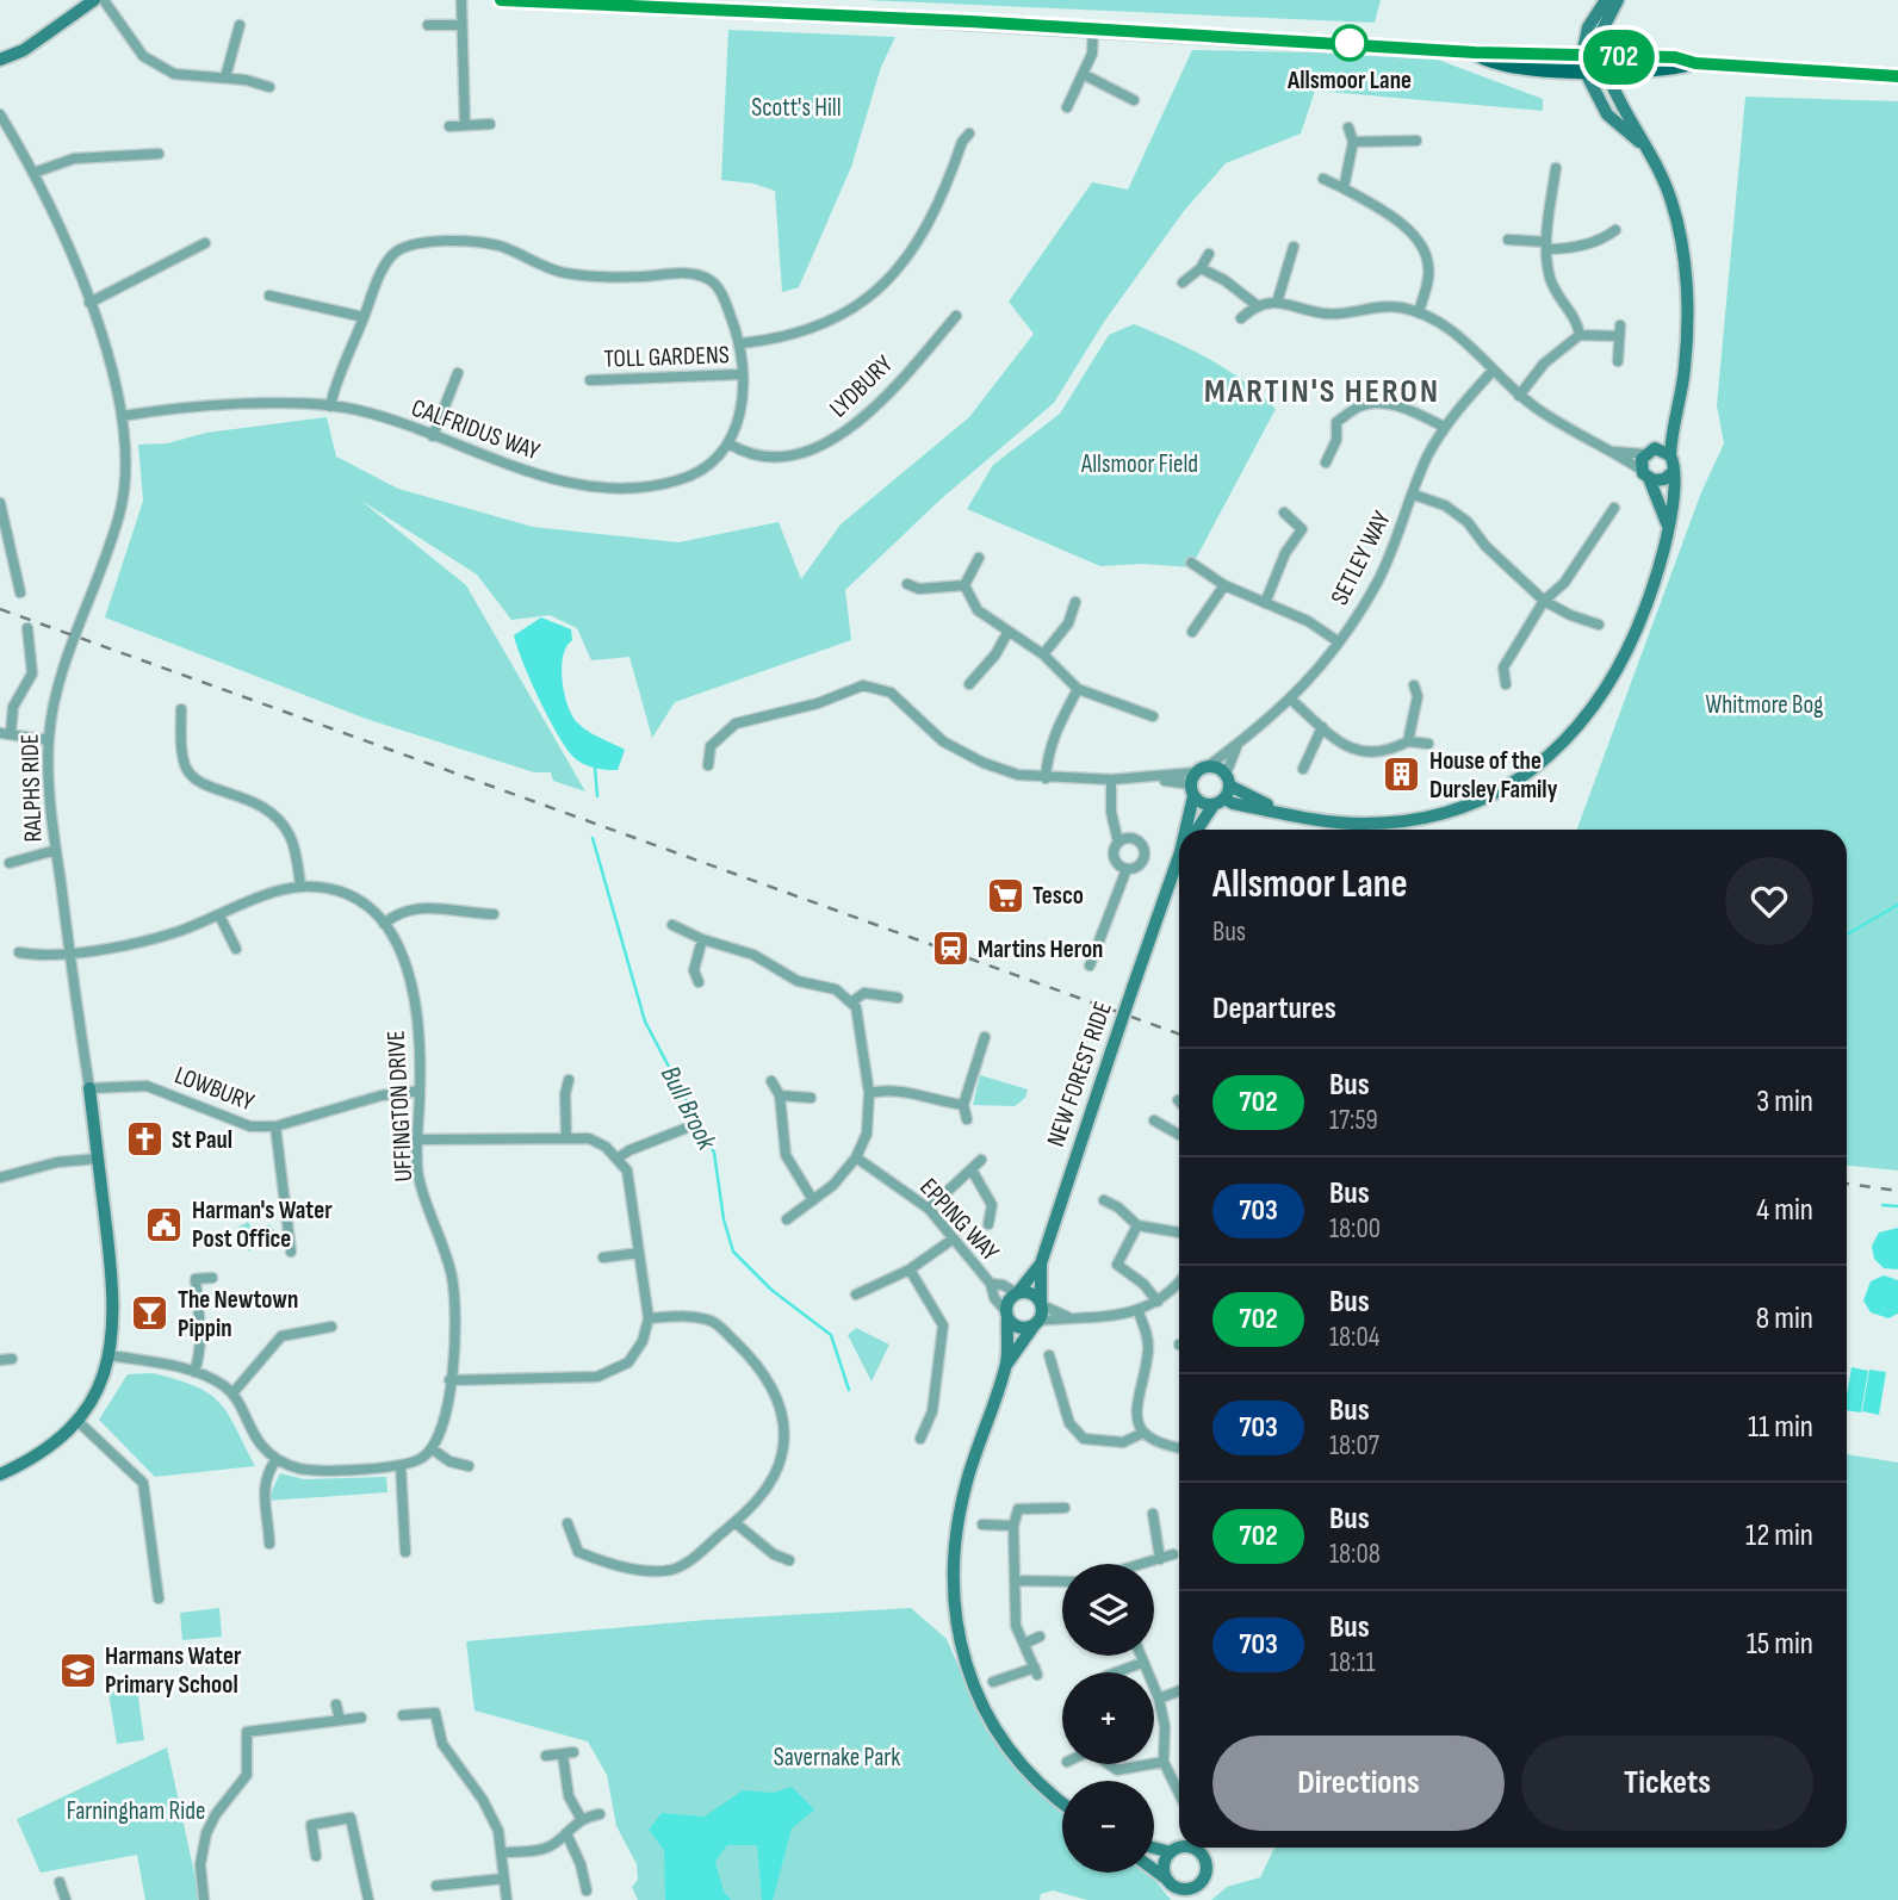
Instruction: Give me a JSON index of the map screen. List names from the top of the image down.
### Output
{
  "streets": {
    "main road": ["RALPHS RIDE", "NEW FOREST RIDE"],
    "street": [
      "TOLL GARDENS",
      "LYDBURY",
      "CALFRIDUS WAY",
      "SETLEY WAY",
      "LOWBURY",
      "UFFINGTON DRIVE",
      "EPPING WAY"
    ]
  },
  "crossings": [
    ["TOLL GARDENS", "CALFRIDUS WAY"],
    ["LYDBURY", "CALFRIDUS WAY"],
    ["CALFRIDUS WAY", "RALPHS RIDE"],
    ["SETLEY WAY", "NEW FOREST RIDE"],
    ["RALPHS RIDE", "LOWBURY"],
    ["RALPHS RIDE", "UFFINGTON DRIVE"],
    ["NEW FOREST RIDE", "EPPING WAY"],
    ["LOWBURY", "UFFINGTON DRIVE"]
  ],
  "districts": ["MARTIN'S HERON"],
  "water": ["Bull Brook"],
  "parks": [
    "Scott's Hill",
    "Allsmoor Field",
    "Whitmore Bog",
    "Savernake Park",
    "Farningham Ride"
  ],
  "places": {
    "other": ["Allsmoor Lane"],
    "building": ["House of the Dursley Family"],
    "supermarket": ["Tesco"],
    "station": ["Martins Heron"],
    "church": ["St Paul"],
    "public building": ["Harman's Water Post Office"],
    "bar": ["The Newtown Pippin"],
    "school or university": ["Harmans Water Primary School"]
  },
  "lines": ["bus line 702"],
  "page": {
    "on_map": "702",
    "heading": [
      ["Allsmoor Lane", "Bus"],
      "Departures"
    ],
    "list": [
      {
        "mark": "702",
        "name": "Bus",
        "note": "17:59",
        "value": "3 min"
      },
      {
        "mark": "703",
        "name": "Bus",
        "note": "18:00",
        "value": "4 min"
      },
      {
        "mark": "702",
        "name": "Bus",
        "note": "18:04",
        "value": "8 min"
      },
      {
        "mark": "703",
        "name": "Bus",
        "note": "18:07",
        "value": "11 min"
      },
      {
        "mark": "702",
        "name": "Bus",
        "note": "18:08",
        "value": "12 min"
      },
      {
        "mark": "703",
        "name": "Bus",
        "note": "18:11",
        "value": "15 min"
      }
    ],
    "map_buttons": ["+", "−"],
    "buttons": ["Directions", "Tickets"]
  }
}
